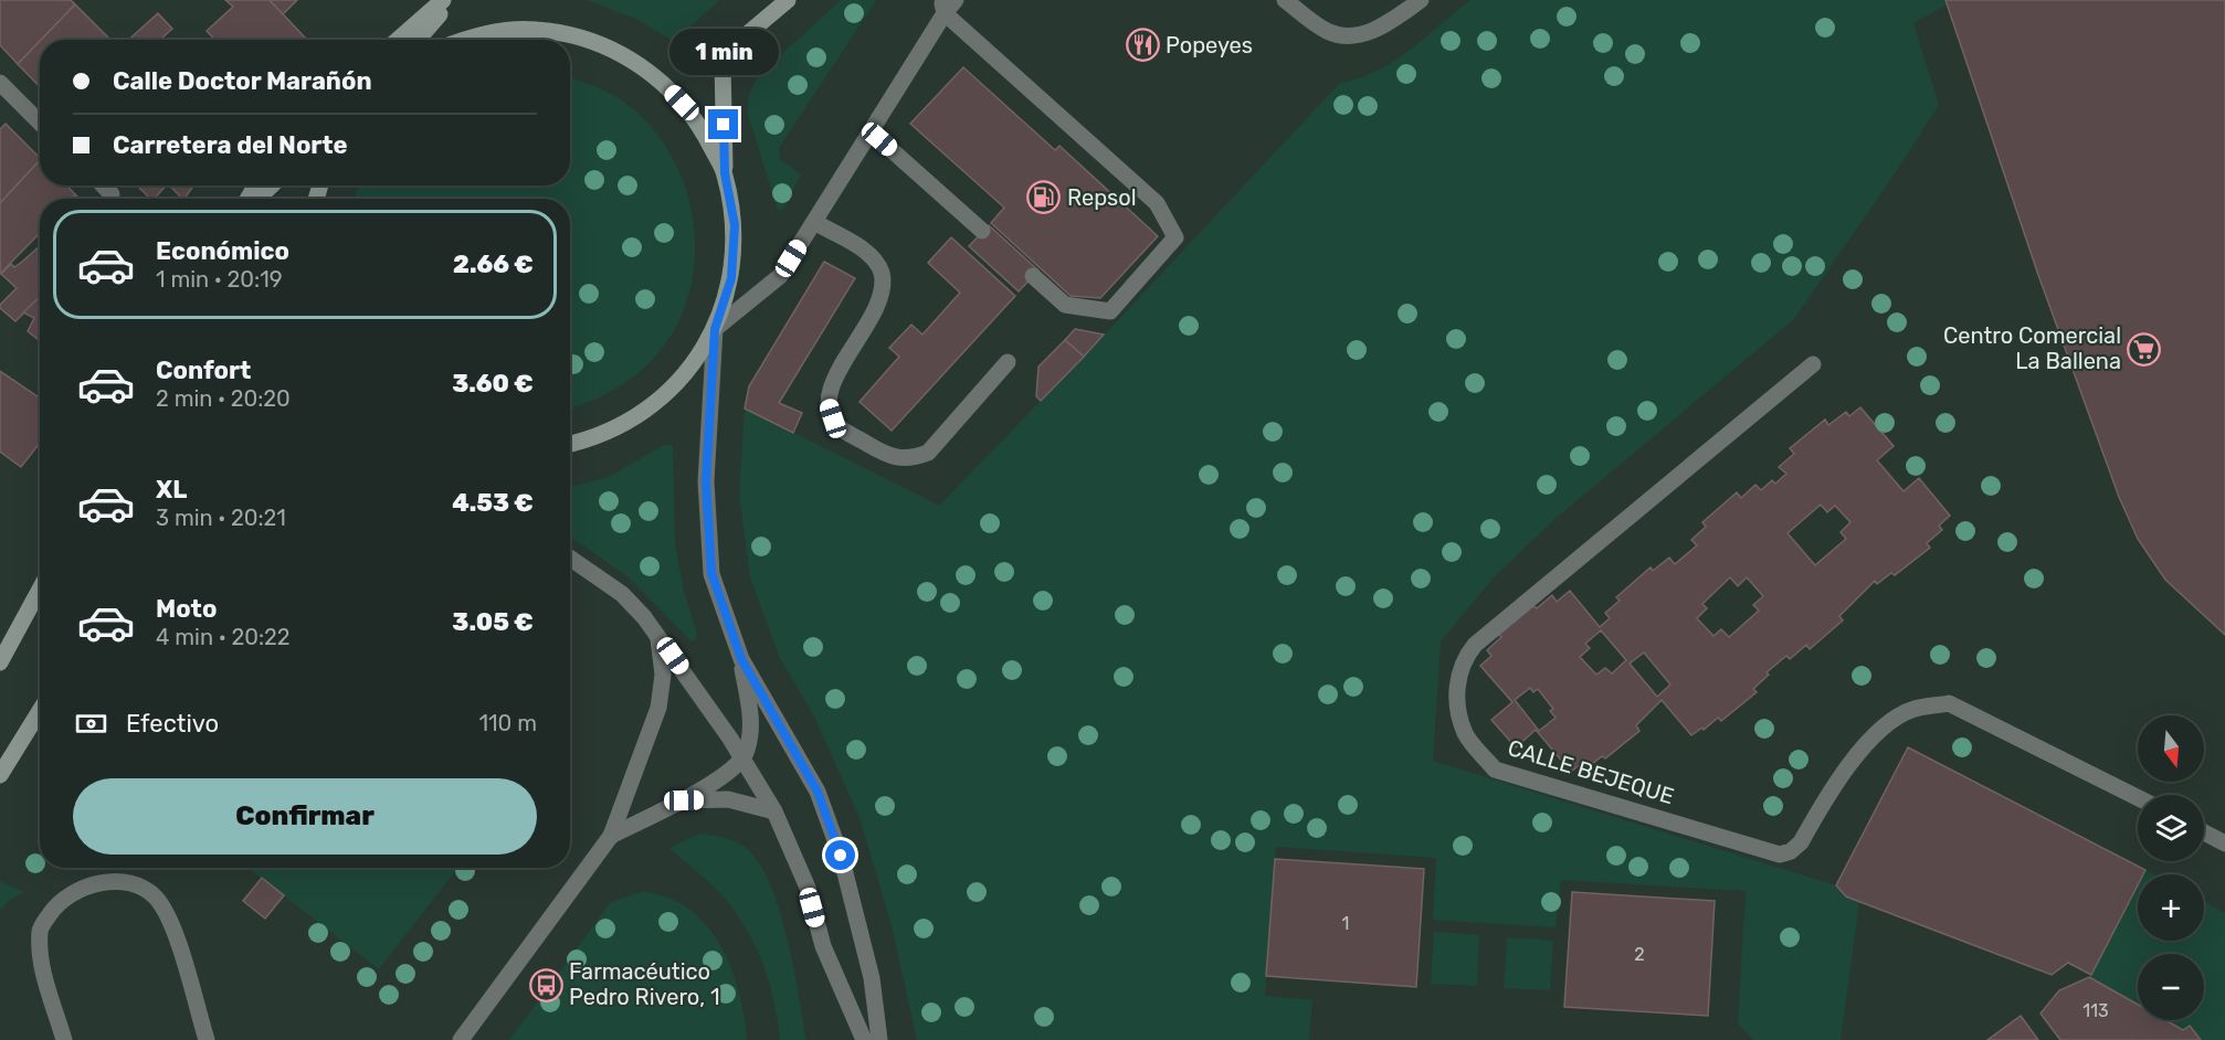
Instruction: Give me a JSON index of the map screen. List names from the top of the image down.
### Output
{
  "streets": {
    "street": ["CALLE BEJEQUE"]
  },
  "places": {
    "restaurant": ["Popeyes"],
    "fuel station": ["Repsol"],
    "supermarket": ["Centro Comercial La Ballena"],
    "bus stop": ["Farmacéutico Pedro Rivero, 1"]
  },
  "house_numbers": ["1", "2", "113"],
  "north": "bottom",
  "page": {
    "bubble": "1 min",
    "banner": ["Calle Doctor Marañón", "Carretera del Norte"],
    "list": [
      {
        "name": "Económico",
        "note": "1 min · 20:19",
        "value": "2.66 €"
      },
      {
        "name": "Confort",
        "note": "2 min · 20:20",
        "value": "3.60 €"
      },
      {
        "name": "XL",
        "note": "3 min · 20:21",
        "value": "4.53 €"
      },
      {
        "name": "Moto",
        "note": "4 min · 20:22",
        "value": "3.05 €"
      }
    ],
    "pay": ["Efectivo", "110 m"],
    "map_buttons": ["+", "−"],
    "buttons": "Confirmar"
  }
}
